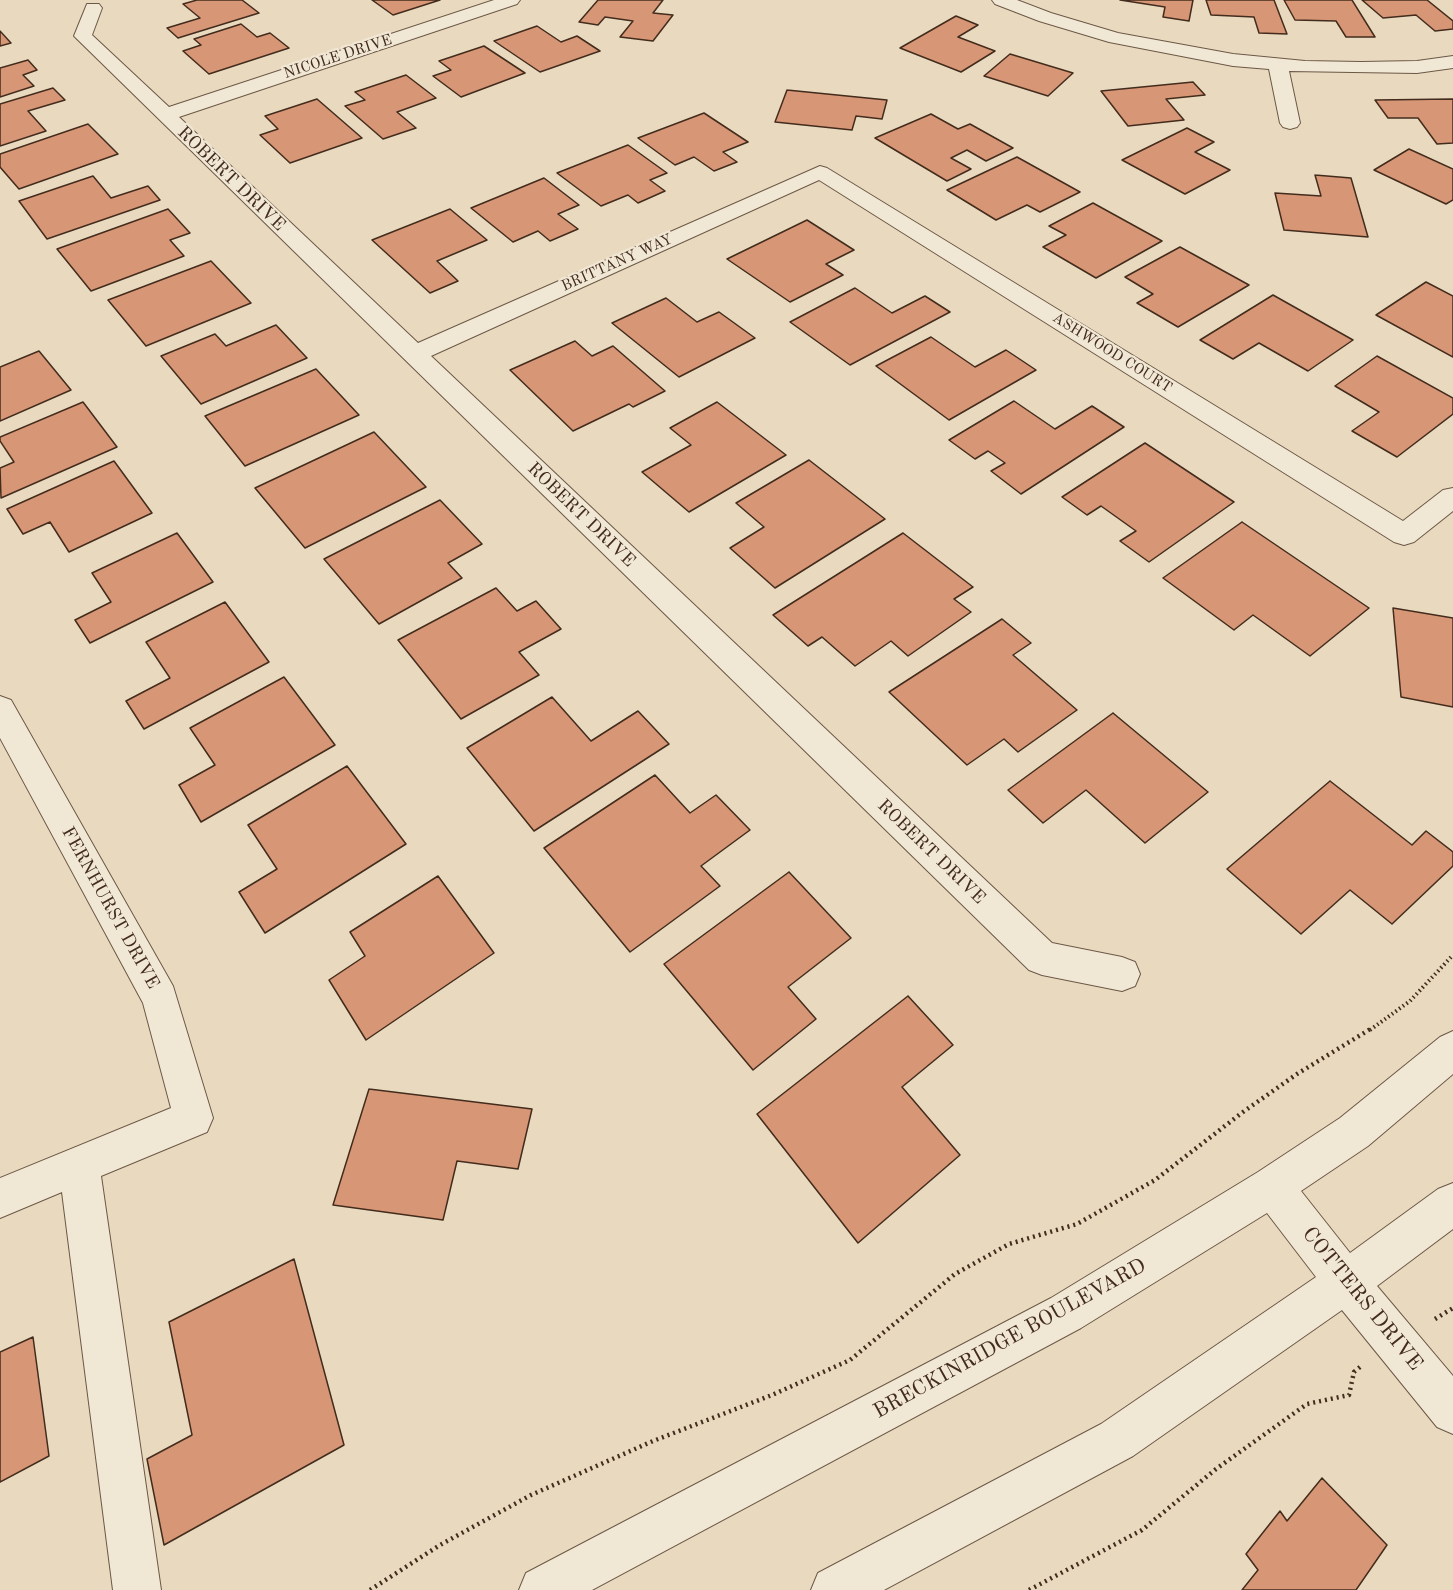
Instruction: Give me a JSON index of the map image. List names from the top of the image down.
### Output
{
  "streets": {
    "street": [
      "NICOLE DRIVE",
      "ROBERT DRIVE",
      "BRITTANY WAY",
      "ASHWOOD COURT",
      "FERNHURST DRIVE",
      "COTTERS DRIVE",
      "BRECKINRIDGE BOULEVARD"
    ]
  },
  "crossings": [
    ["NICOLE DRIVE", "ROBERT DRIVE"],
    ["ROBERT DRIVE", "BRITTANY WAY"],
    ["BRITTANY WAY", "ASHWOOD COURT"],
    ["COTTERS DRIVE", "BRECKINRIDGE BOULEVARD"]
  ]
}
